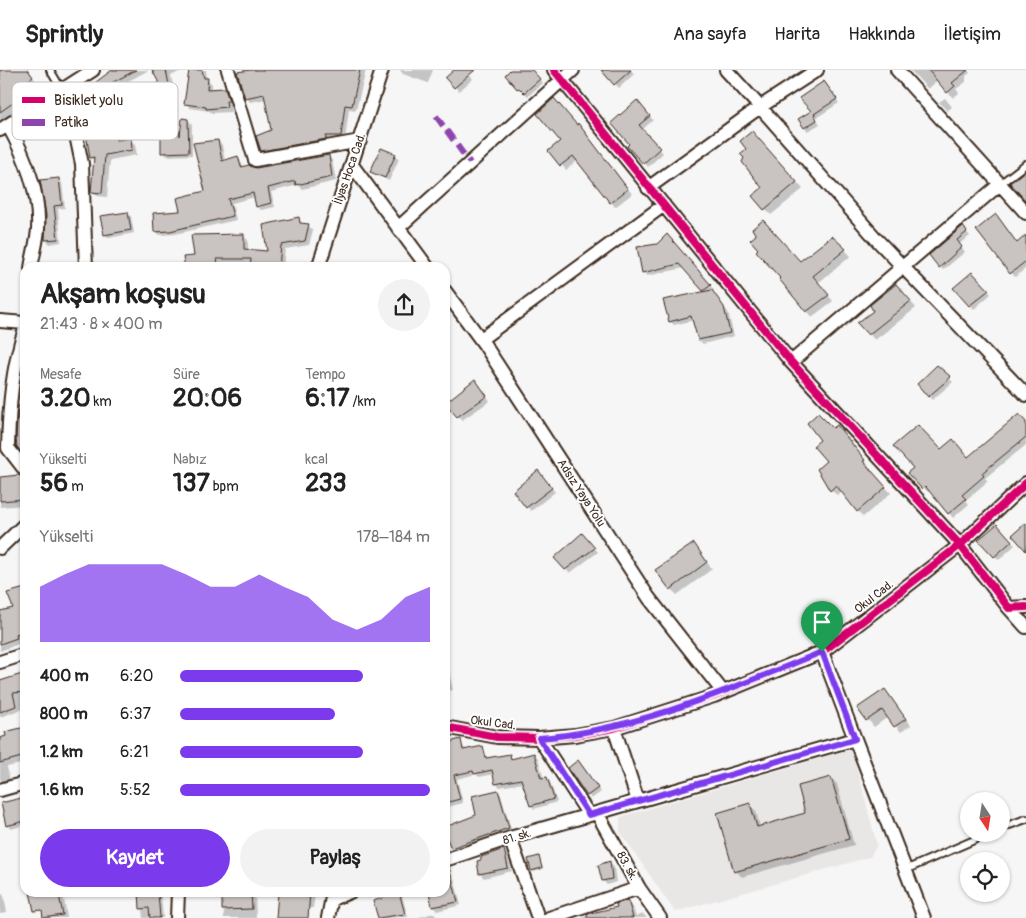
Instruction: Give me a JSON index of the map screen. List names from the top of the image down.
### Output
{
  "streets": {
    "street": [
      "İlyas Hoca Cad.",
      "Adsız Yaya Yolu",
      "Okul Cad.",
      "81. sk.",
      "83. sk."
    ]
  },
  "crossings": [
    ["Adsız Yaya Yolu", "Okul Cad."],
    ["Okul Cad.", "83. sk."],
    ["81. sk.", "83. sk."]
  ],
  "legend": ["Bisiklet yolu", "Patika"],
  "north": "bottom",
  "page": {
    "header": "Sprintly",
    "nav": [
      "Ana sayfa",
      "Harita",
      "Hakkında",
      "İletişim"
    ],
    "heading": ["Akşam koşusu", "21:43 · 8 × 400 m"],
    "stats": [
      ["Mesafe", "3.20 km"],
      ["Süre", "20:06"],
      ["Tempo", "6:17 /km"],
      ["Yükselti", "56 m"],
      ["Nabız", "137 bpm"],
      ["kcal", "233"]
    ],
    "chart": ["Yükselti", "178–184 m"],
    "list": [
      {
        "name": "400 m",
        "note": "6:20"
      },
      {
        "name": "800 m",
        "note": "6:37"
      },
      {
        "name": "1.2 km",
        "note": "6:21"
      },
      {
        "name": "1.6 km",
        "note": "5:52"
      }
    ],
    "buttons": ["Kaydet", "Paylaş"]
  }
}
